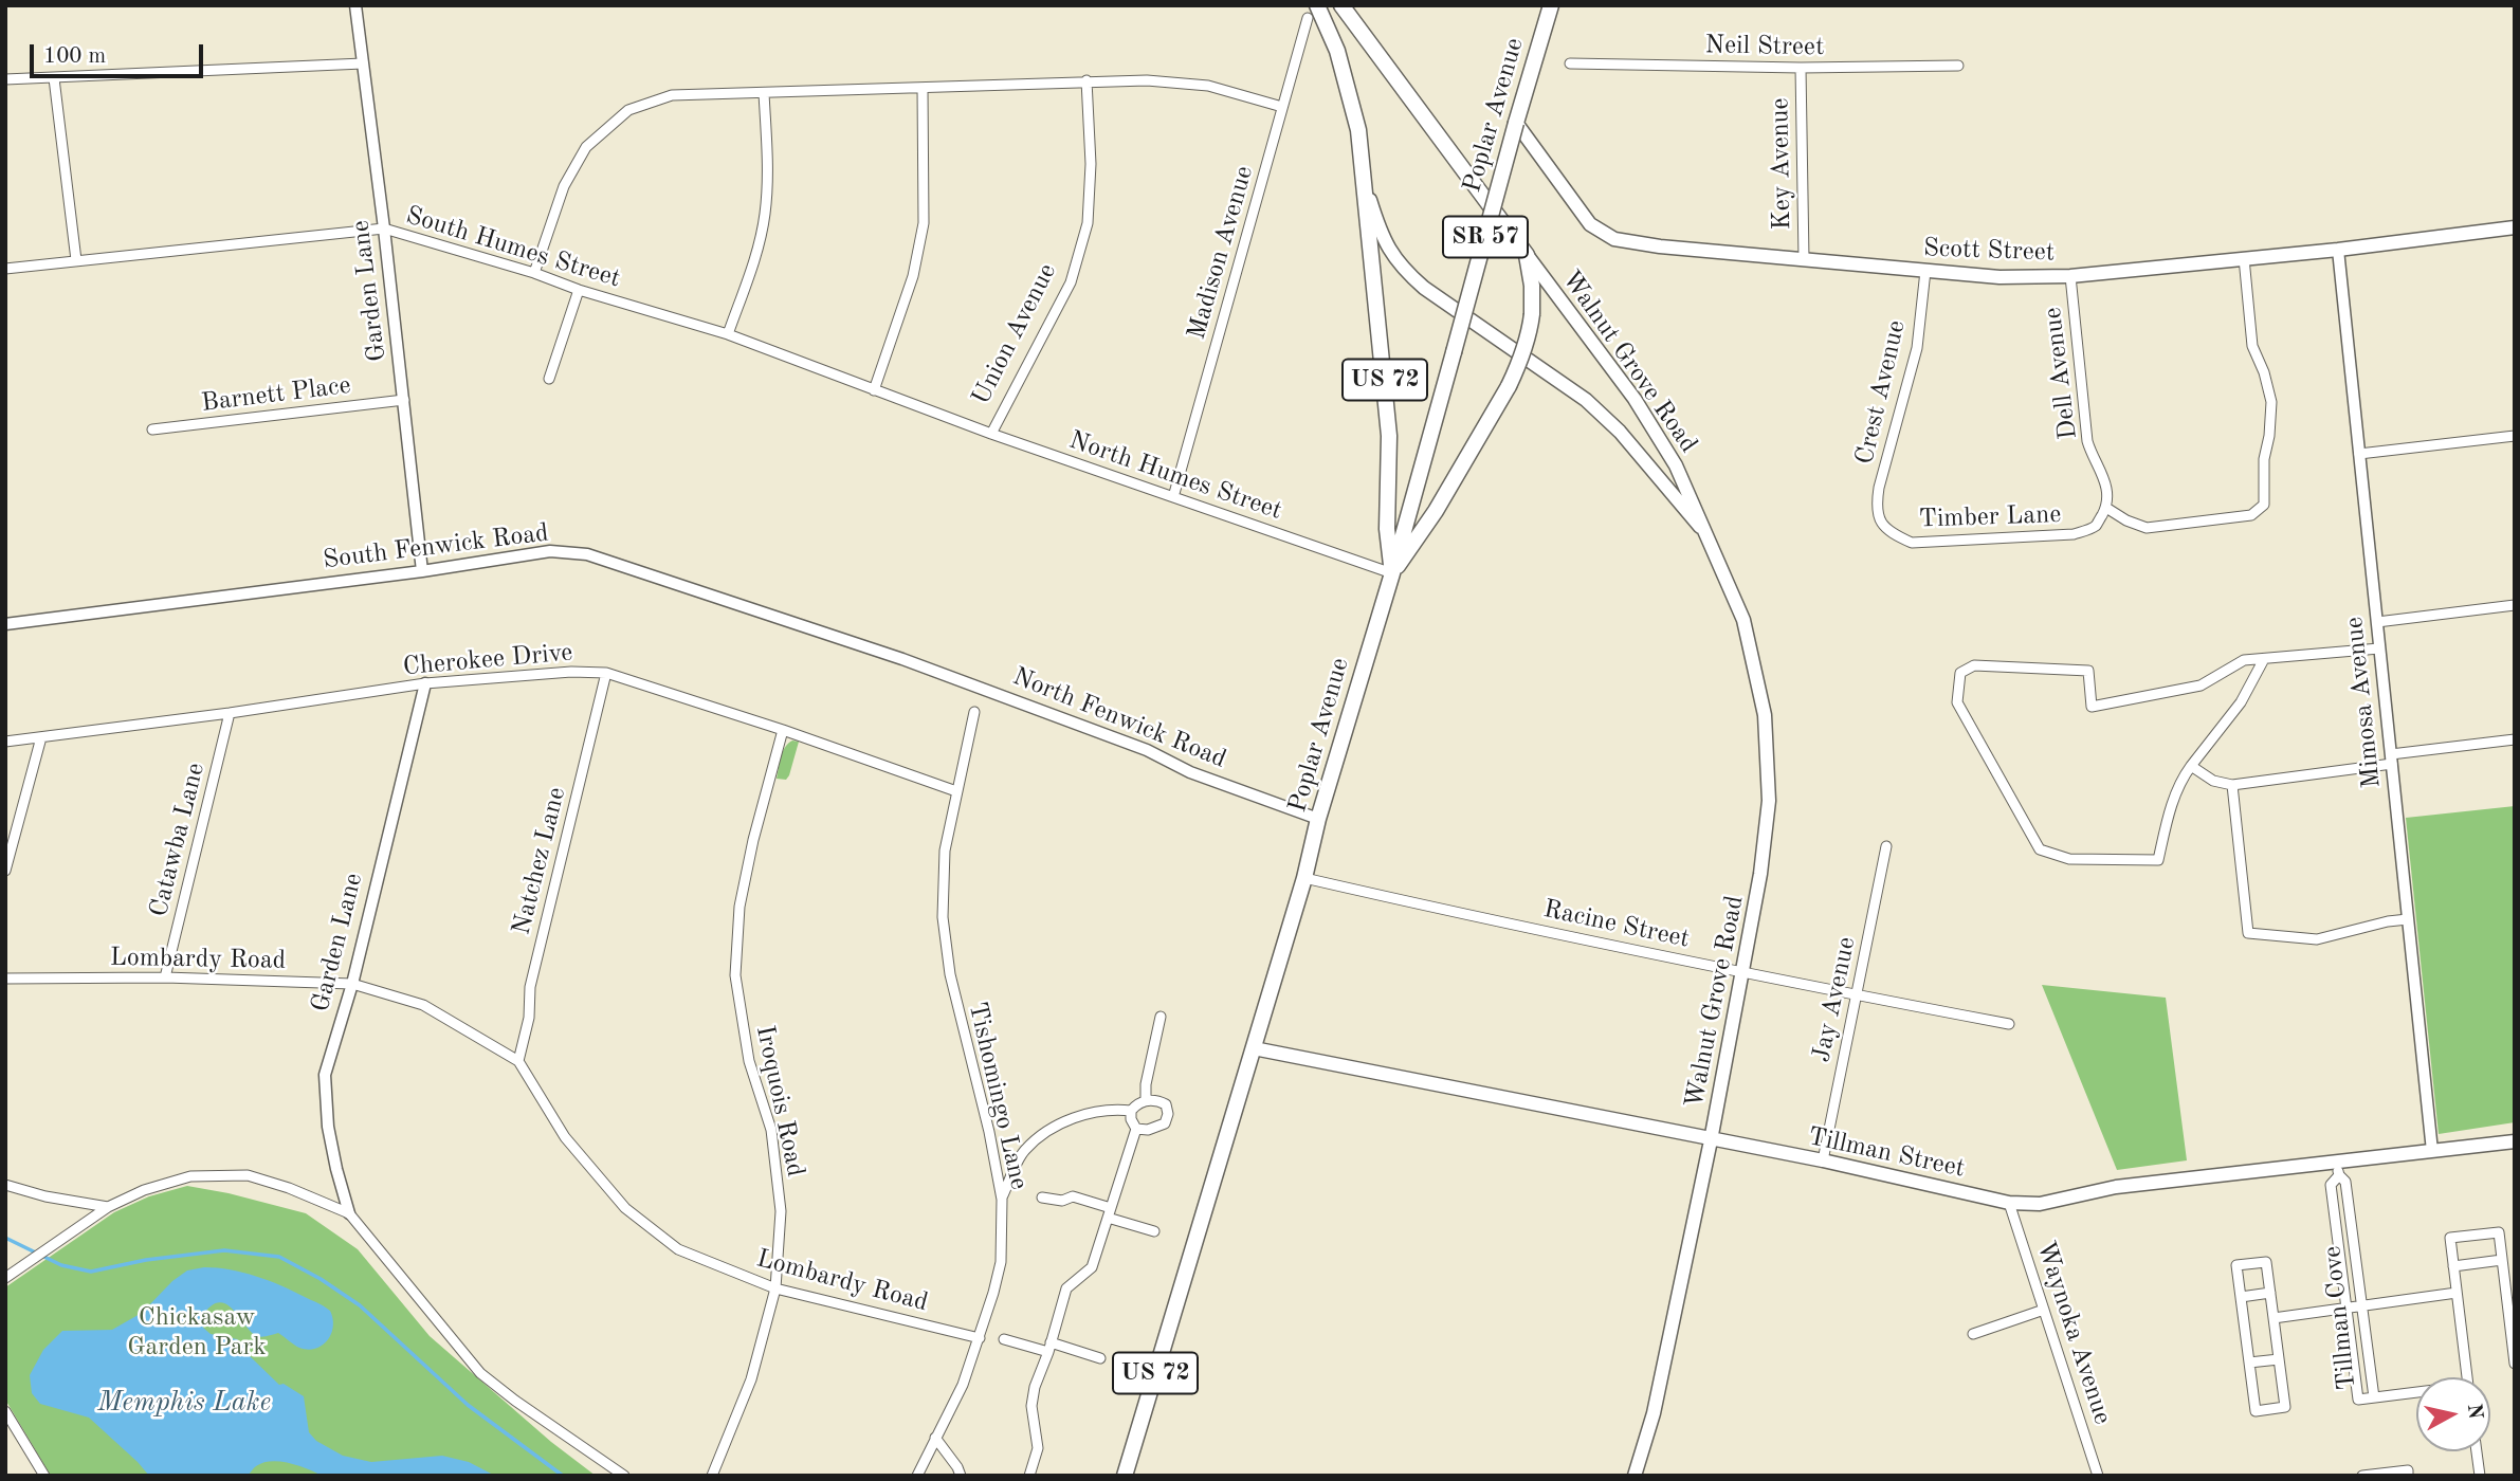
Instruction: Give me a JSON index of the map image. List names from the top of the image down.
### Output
{
  "streets": {
    "main road": [
      "Poplar Avenue",
      "SR 57",
      "Scott Street",
      "Walnut Grove Road",
      "US 72",
      "Tillman Street"
    ],
    "street": [
      "Neil Street",
      "Key Avenue",
      "South Humes Street",
      "Madison Avenue",
      "Garden Lane",
      "Union Avenue",
      "Dell Avenue",
      "Crest Avenue",
      "Barnett Place",
      "North Humes Street",
      "Timber Lane",
      "South Fenwick Road",
      "Cherokee Drive",
      "Mimosa Avenue",
      "North Fenwick Road",
      "Catawba Lane",
      "Natchez Lane",
      "Racine Street",
      "Lombardy Road",
      "Jay Avenue",
      "Tishomingo Lane",
      "Iroquois Road",
      "Tillman Cove",
      "Waynoka Avenue"
    ]
  },
  "crossings": [
    ["Neil Street", "Key Avenue"],
    ["Poplar Avenue", "Scott Street"],
    ["Poplar Avenue", "US 72"],
    ["Poplar Avenue", "North Humes Street"],
    ["Poplar Avenue", "North Fenwick Road"],
    ["Poplar Avenue", "Racine Street"],
    ["Poplar Avenue", "Tillman Street"],
    ["Key Avenue", "Scott Street"],
    ["South Humes Street", "Garden Lane"],
    ["South Humes Street", "North Humes Street"],
    ["Scott Street", "Dell Avenue"],
    ["Scott Street", "Crest Avenue"],
    ["Scott Street", "Mimosa Avenue"],
    ["Madison Avenue", "US 72"],
    ["Madison Avenue", "North Humes Street"],
    ["Garden Lane", "Barnett Place"],
    ["Garden Lane", "South Fenwick Road"],
    ["Garden Lane", "Cherokee Drive"],
    ["Garden Lane", "Lombardy Road"],
    ["Union Avenue", "North Humes Street"],
    ["Walnut Grove Road", "US 72"],
    ["Walnut Grove Road", "Racine Street"],
    ["Walnut Grove Road", "Tillman Street"],
    ["Dell Avenue", "Timber Lane"],
    ["US 72", "North Humes Street"],
    ["Crest Avenue", "Timber Lane"],
    ["South Fenwick Road", "North Fenwick Road"],
    ["Cherokee Drive", "Catawba Lane"],
    ["Cherokee Drive", "Natchez Lane"],
    ["Cherokee Drive", "Tishomingo Lane"],
    ["Cherokee Drive", "Iroquois Road"],
    ["Mimosa Avenue", "Tillman Street"],
    ["Catawba Lane", "Lombardy Road"],
    ["Natchez Lane", "Lombardy Road"],
    ["Racine Street", "Jay Avenue"],
    ["Lombardy Road", "Tishomingo Lane"],
    ["Lombardy Road", "Iroquois Road"],
    ["Jay Avenue", "Tillman Street"],
    ["Tillman Street", "Tillman Cove"],
    ["Tillman Street", "Waynoka Avenue"]
  ],
  "water": ["Memphis Lake"],
  "parks": ["Chickasaw Garden Park"],
  "scale_bar": "100 m",
  "north": "right"
}
